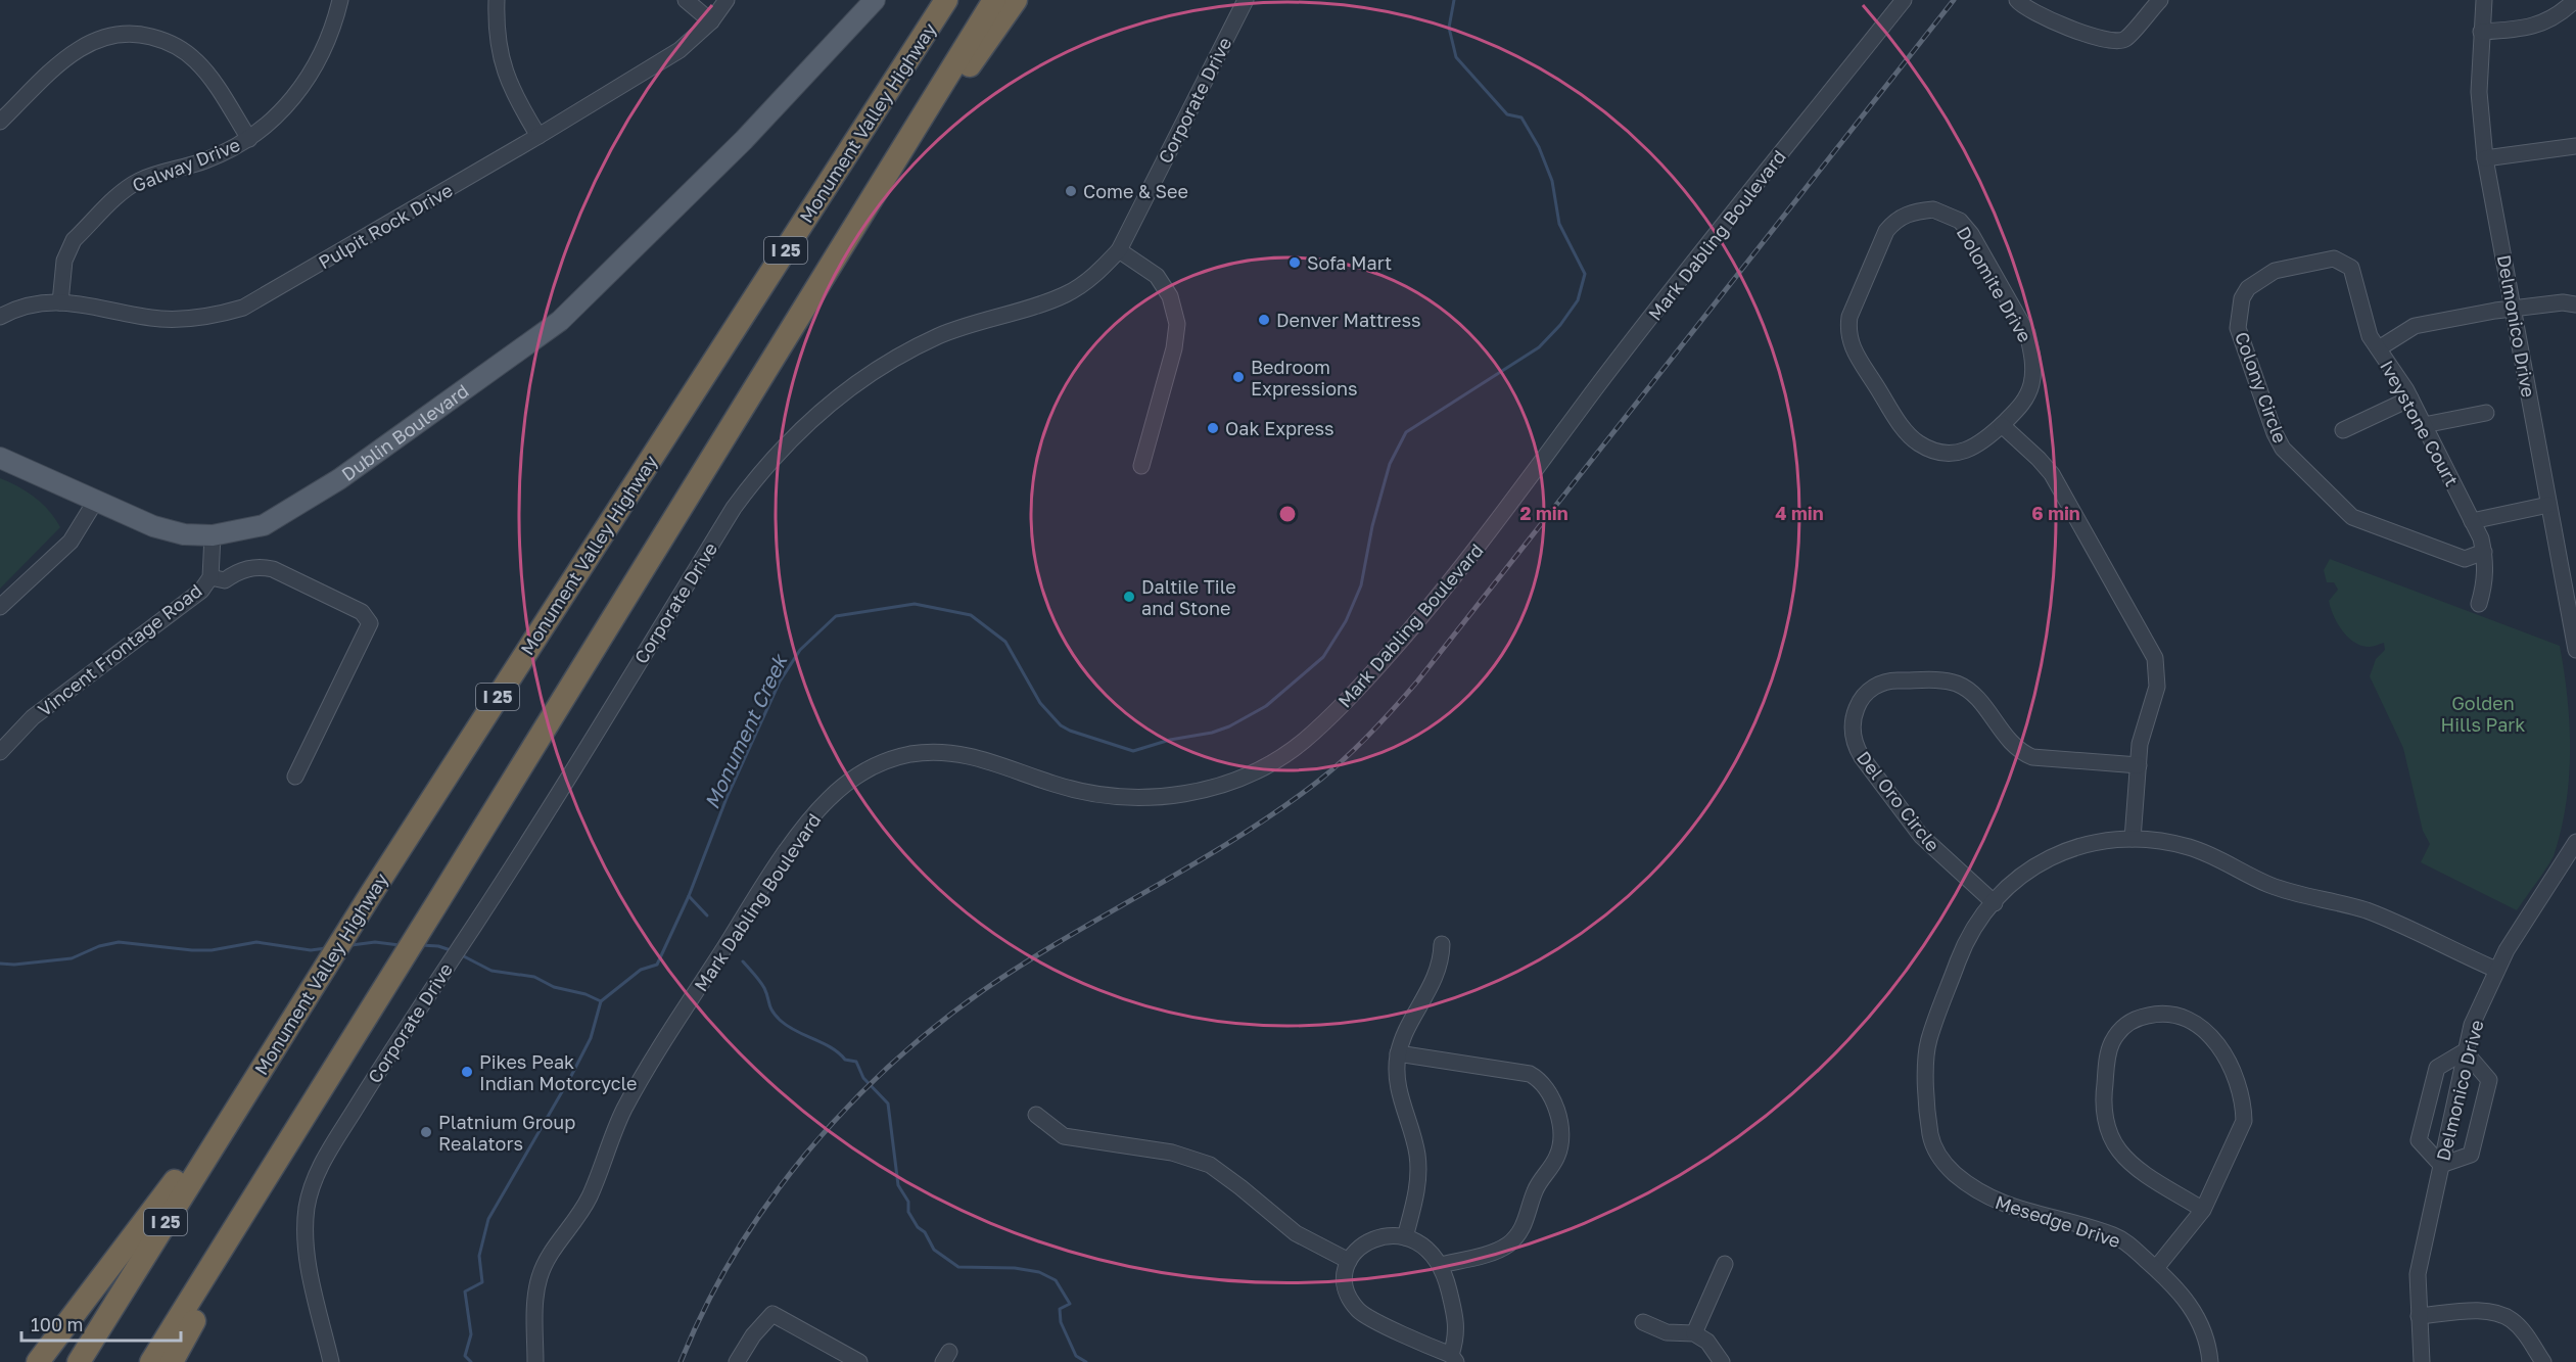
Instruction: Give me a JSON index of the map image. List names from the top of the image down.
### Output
{
  "streets": {
    "highway": ["Monument Valley Highway", "I 25"],
    "main road": ["Dublin Boulevard"],
    "street": [
      "Corporate Drive",
      "Galway Drive",
      "Pulpit Rock Drive",
      "Mark Dabling Boulevard",
      "Dolomite Drive",
      "Delmonico Drive",
      "Colony Circle",
      "Iveystone Court",
      "Vincent Frontage Road",
      "Del Oro Circle",
      "Mesedge Drive"
    ]
  },
  "crossings": [
    ["Galway Drive", "Pulpit Rock Drive"],
    ["Delmonico Drive", "Iveystone Court"],
    ["Delmonico Drive", "Mesedge Drive"],
    ["Colony Circle", "Iveystone Court"],
    ["Dublin Boulevard", "Vincent Frontage Road"],
    ["Del Oro Circle", "Mesedge Drive"]
  ],
  "water": ["Monument Creek"],
  "parks": ["Golden Hills Park"],
  "places": [
    "Come & See",
    "Sofa Mart",
    "Denver Mattress",
    "Bedroom Expressions",
    "Oak Express",
    "Daltile Tile and Stone",
    "Pikes Peak Indian Motorcycle",
    "Platnium Group Realators"
  ],
  "scale_bar": "100 m",
  "rings": ["2 min", "4 min", "6 min"]
}
